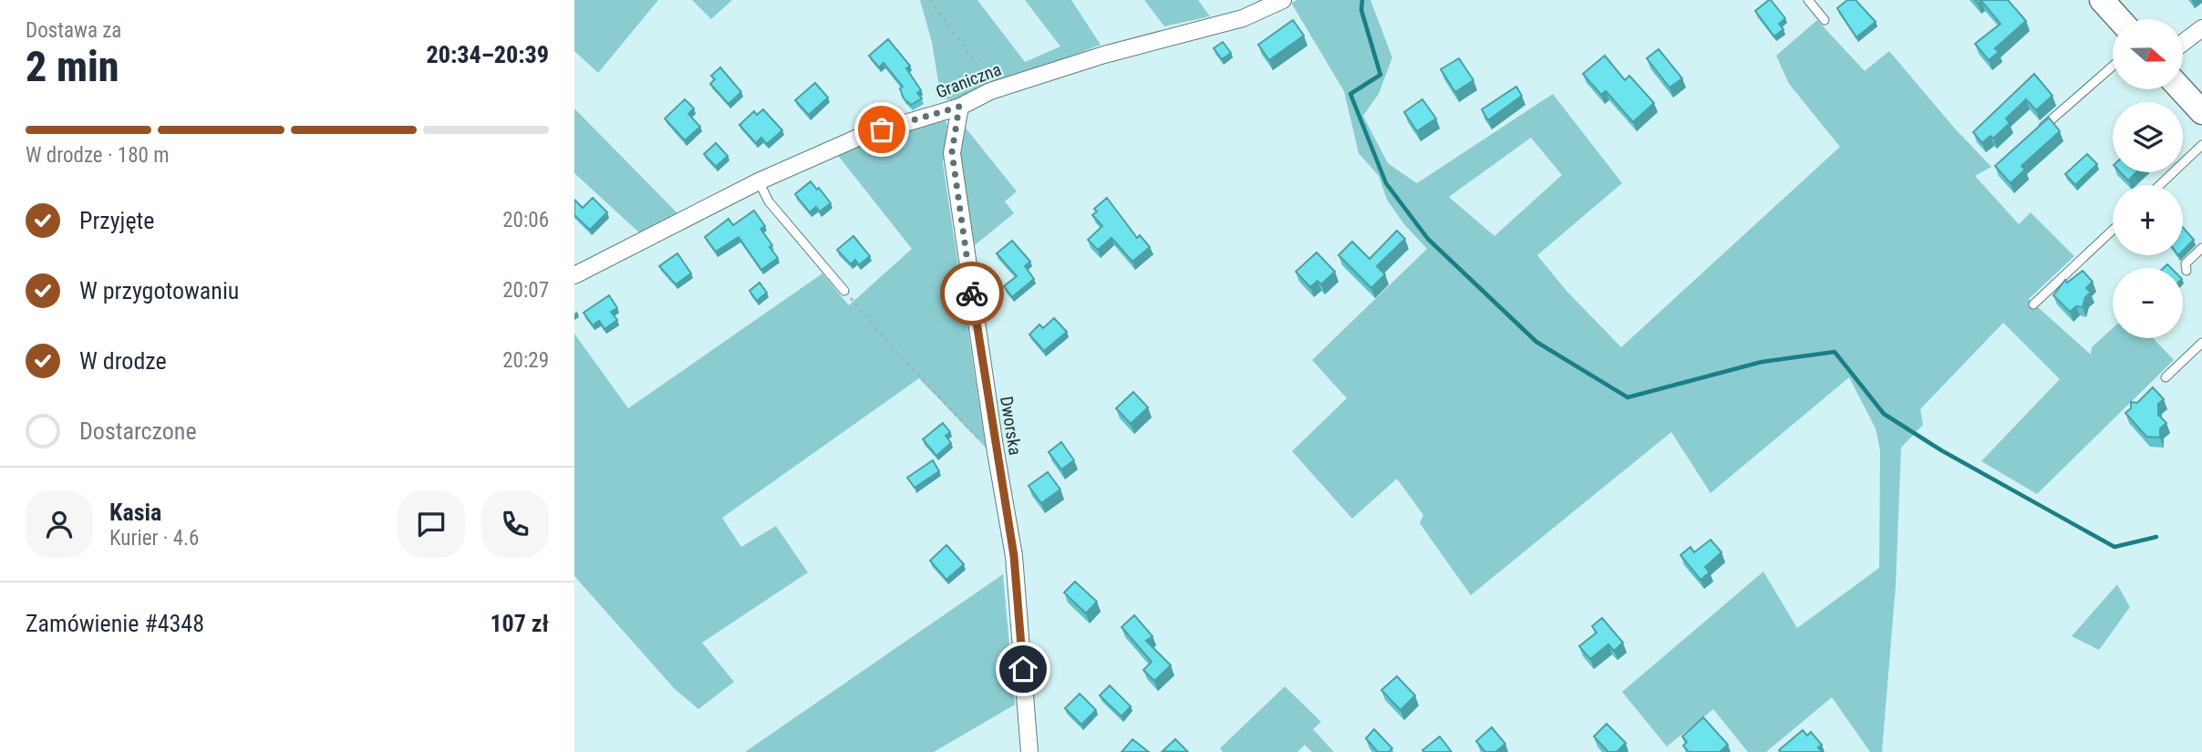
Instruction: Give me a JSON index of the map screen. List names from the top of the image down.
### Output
{
  "streets": {
    "street": ["Graniczna", "Dworska"]
  },
  "crossings": [
    ["Graniczna", "Dworska"]
  ],
  "north": "right",
  "page": {
    "heading": ["2 min", "Dostawa za", "20:34–20:39"],
    "panel": [
      "Kasia",
      "Kurier · 4.6",
      "Zamówienie #4348",
      "107 zł"
    ],
    "map_buttons": ["+", "−"],
    "bar": "W drodze · 180 m",
    "list": [
      ["Przyjęte", "20:06"],
      ["W przygotowaniu", "20:07"],
      ["W drodze", "20:29"],
      "Dostarczone"
    ]
  }
}
